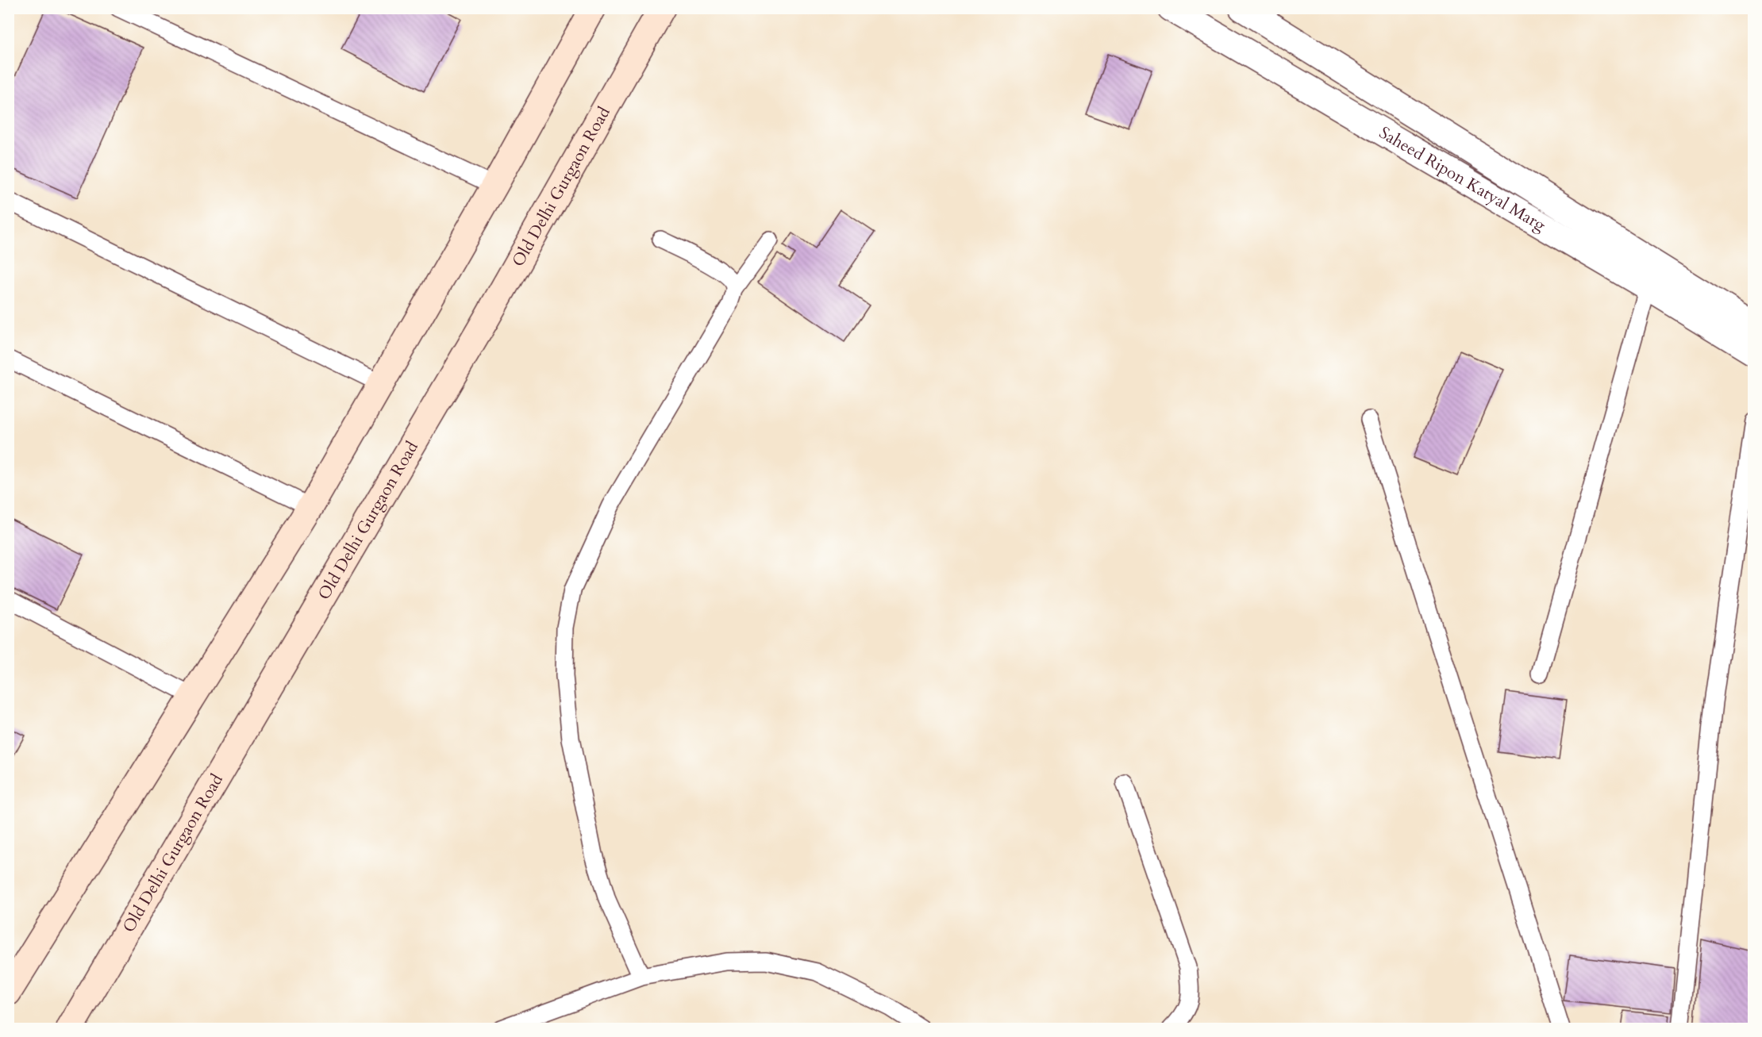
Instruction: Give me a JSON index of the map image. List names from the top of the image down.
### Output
{
  "streets": {
    "main road": ["Old Delhi Gurgaon Road"],
    "street": ["Saheed Ripon Katyal Marg"]
  }
}
